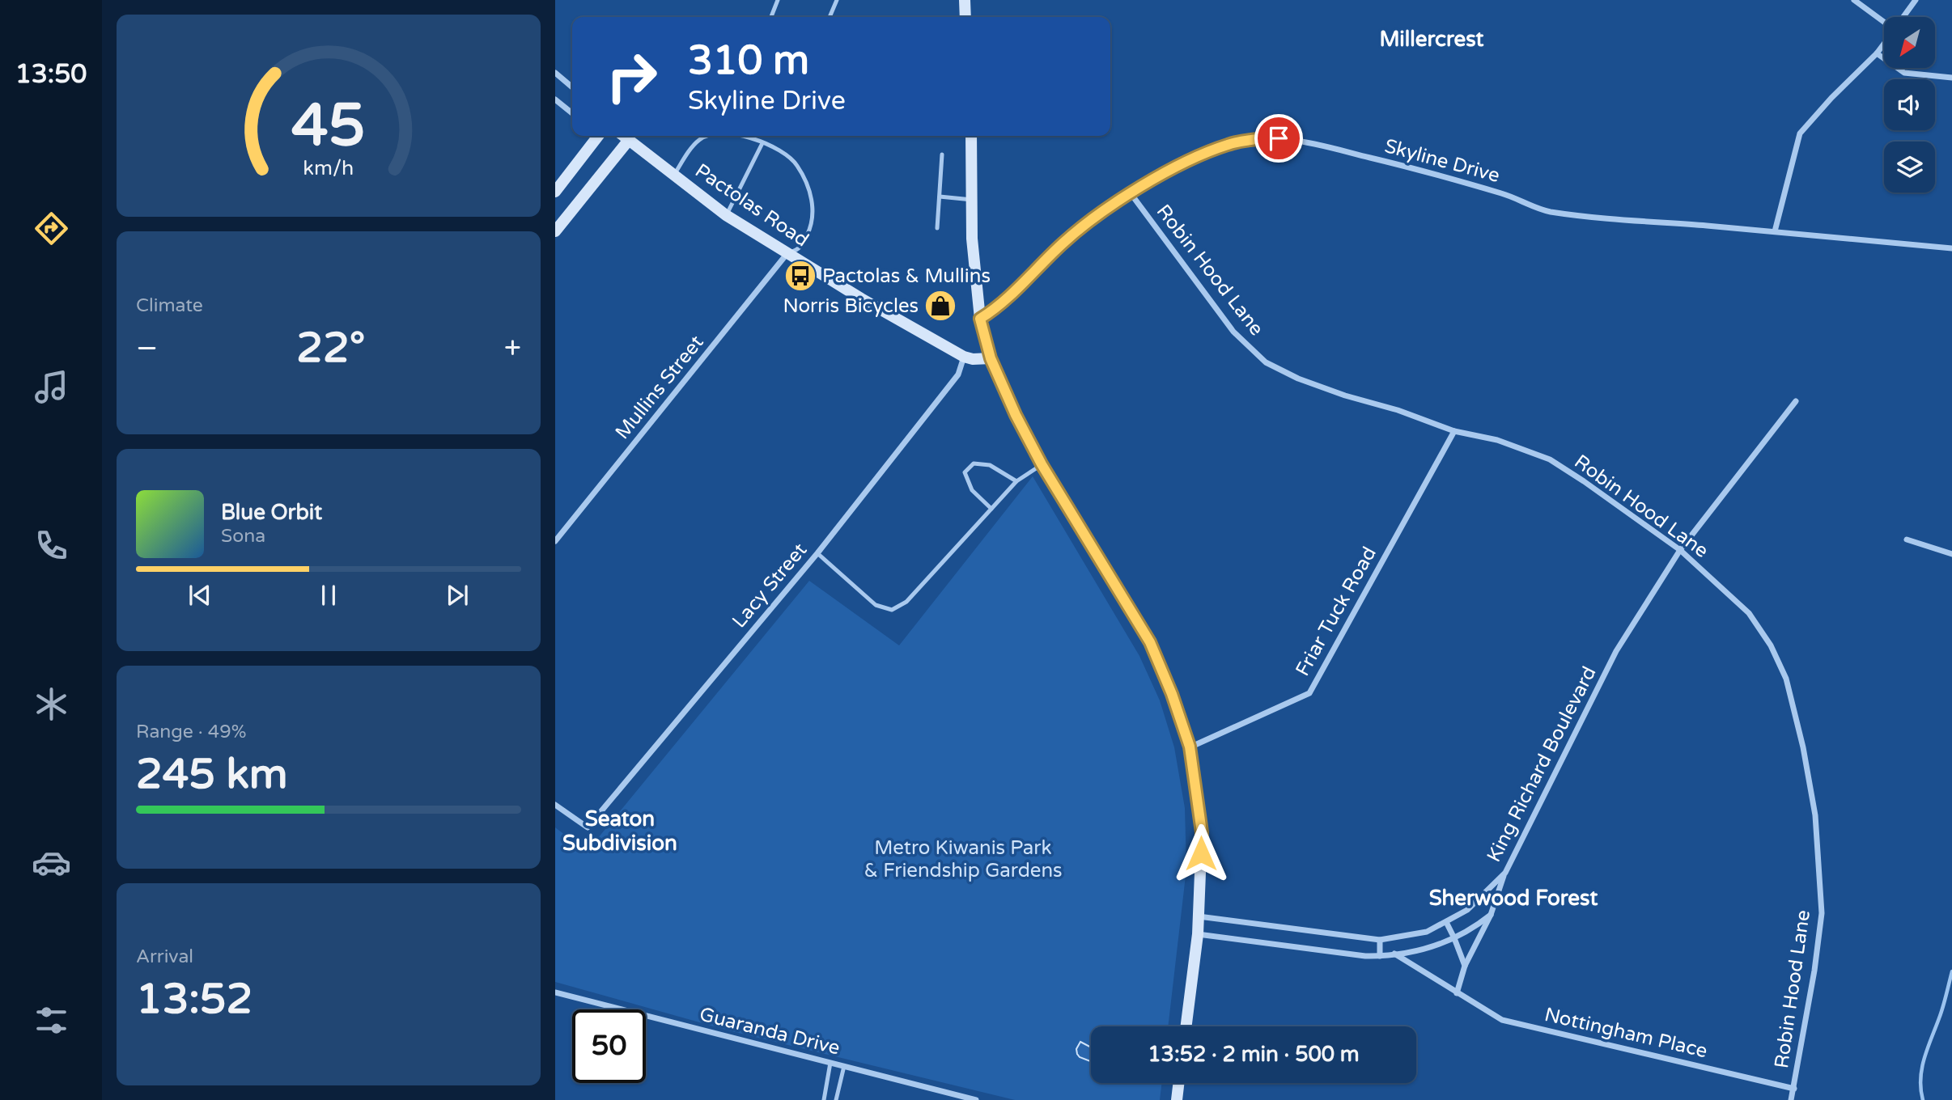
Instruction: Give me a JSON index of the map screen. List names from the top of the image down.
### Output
{
  "streets": {
    "main road": ["Pactolas Road"],
    "street": [
      "Skyline Drive",
      "Robin Hood Lane",
      "Mullins Street",
      "Lacy Street",
      "Friar Tuck Road",
      "King Richard Boulevard",
      "Guaranda Drive",
      "Nottingham Place"
    ]
  },
  "crossings": [
    ["Skyline Drive", "Robin Hood Lane"],
    ["Pactolas Road", "Mullins Street"],
    ["Pactolas Road", "Lacy Street"],
    ["Robin Hood Lane", "Friar Tuck Road"],
    ["Robin Hood Lane", "King Richard Boulevard"],
    ["Robin Hood Lane", "Nottingham Place"]
  ],
  "districts": ["Millercrest", "Seaton Subdivision", "Sherwood Forest"],
  "parks": ["Metro Kiwanis Park & Friendship Gardens"],
  "places": {
    "bus stop": ["Pactolas & Mullins"],
    "shop": ["Norris Bicycles"]
  },
  "north": "bottom left",
  "page": {
    "tabs": "13:50",
    "turn": ["310 m", "Skyline Drive"],
    "tile": [
      "Climate",
      ["Range · 49%", "245 km"],
      ["Arrival", "13:52"]
    ],
    "heat": ["−", "22°", "+"],
    "song": ["Blue Orbit", "Sona"],
    "limit": "50",
    "trip": "13:52 · 2 min · 500 m",
    "gauge": ["45", "km/h"]
  }
}
